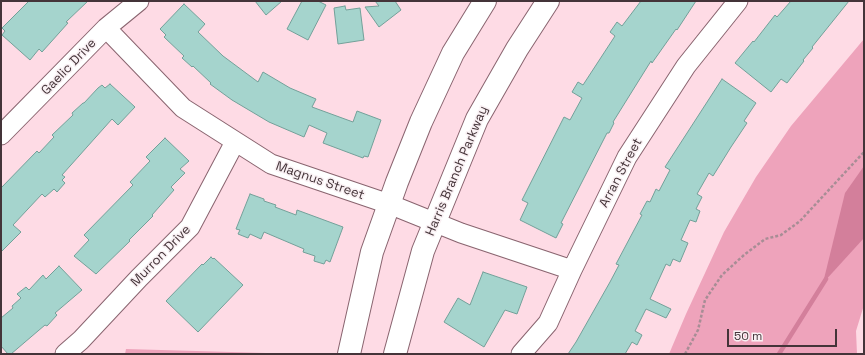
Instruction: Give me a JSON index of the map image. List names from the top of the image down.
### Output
{
  "streets": {
    "main road": ["Harris Branch Parkway"],
    "street": [
      "Gaelic Drive",
      "Arran Street",
      "Magnus Street",
      "Murron Drive"
    ]
  },
  "crossings": [
    ["Gaelic Drive", "Magnus Street"],
    ["Harris Branch Parkway", "Magnus Street"],
    ["Arran Street", "Magnus Street"],
    ["Magnus Street", "Murron Drive"]
  ],
  "scale_bar": "50 m"
}
